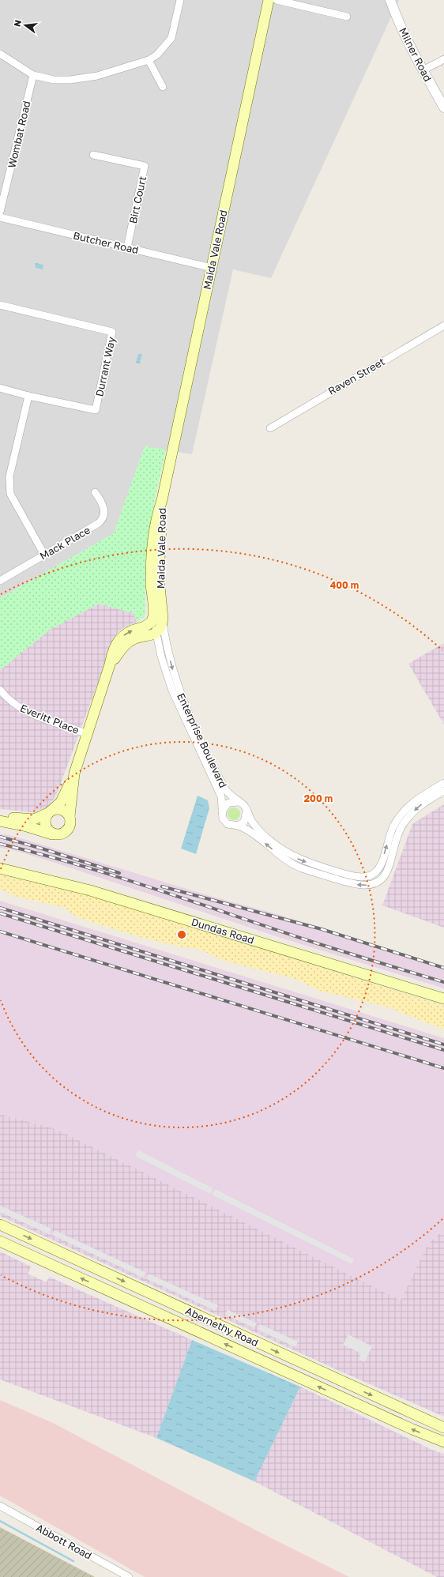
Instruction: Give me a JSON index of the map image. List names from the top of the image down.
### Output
{
  "streets": {
    "main road": ["Maida Vale Road", "Dundas Road", "Abernethy Road"],
    "street": [
      "Milner Road",
      "Wombat Road",
      "Birt Court",
      "Butcher Road",
      "Durrant Way",
      "Raven Street",
      "Mack Place",
      "Everitt Place",
      "Enterprise Boulevard",
      "Abbott Road"
    ]
  },
  "crossings": [
    ["Birt Court", "Butcher Road"],
    ["Butcher Road", "Maida Vale Road"],
    ["Maida Vale Road", "Enterprise Boulevard"]
  ],
  "north": "left",
  "rings": ["400 m", "200 m"]
}
